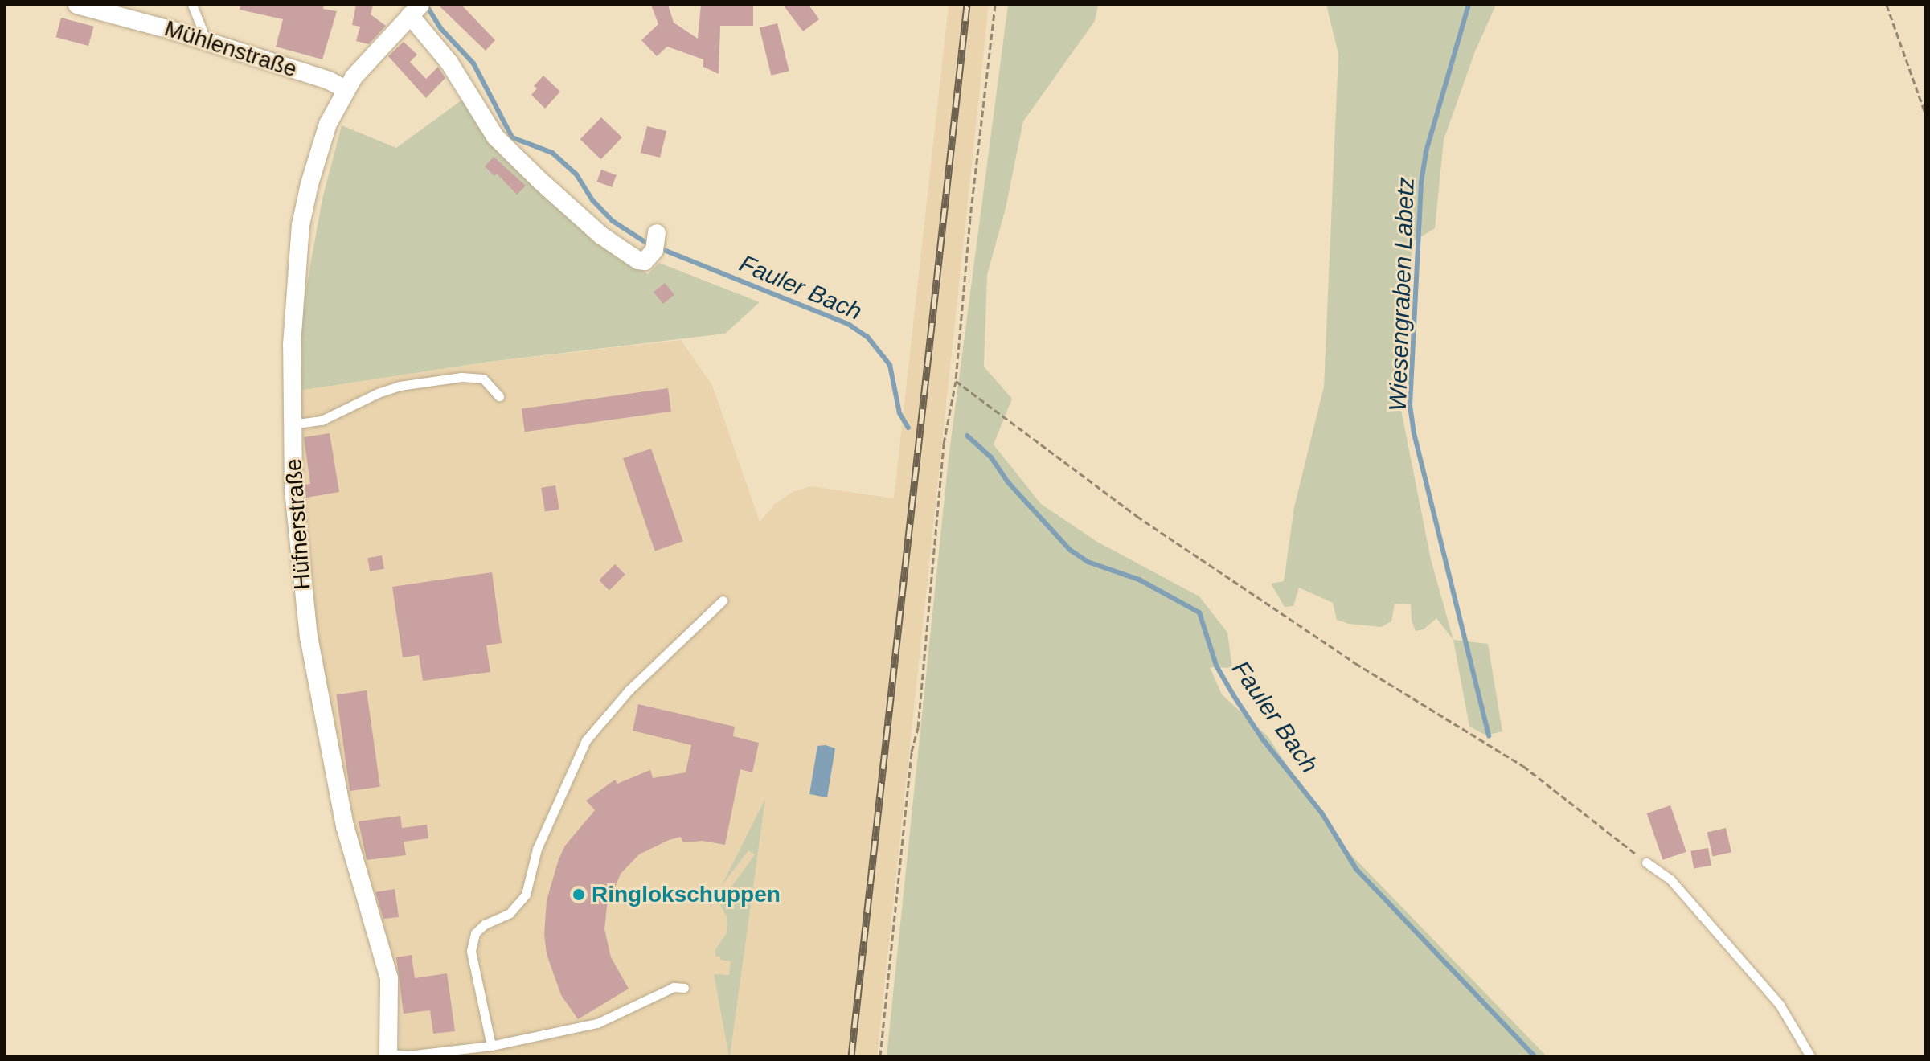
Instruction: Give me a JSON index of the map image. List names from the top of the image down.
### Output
{
  "streets": {
    "street": ["Mühlenstraße", "Hüfnerstraße"]
  },
  "crossings": [
    ["Mühlenstraße", "Hüfnerstraße"]
  ],
  "water": ["Fauler Bach", "Wiesengraben Labetz"],
  "places": ["Ringlokschuppen"]
}
